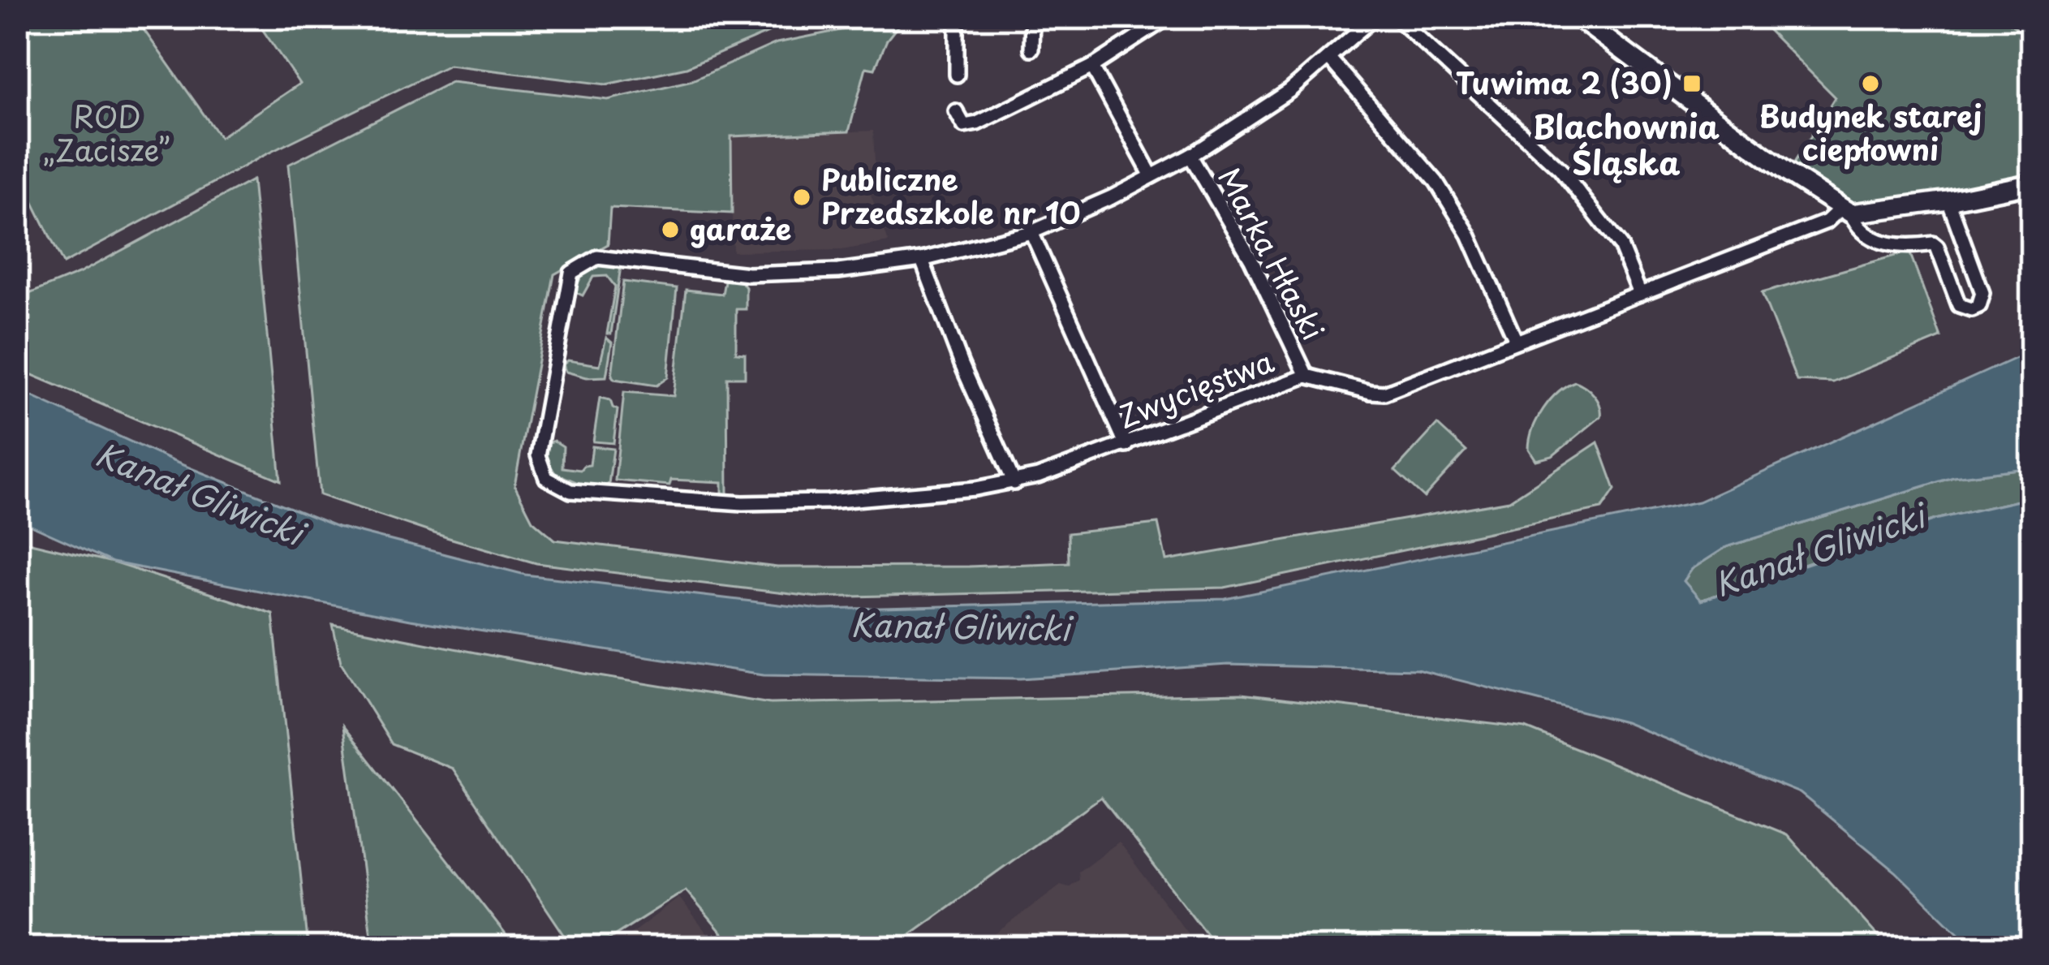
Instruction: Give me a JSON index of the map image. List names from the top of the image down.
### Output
{
  "streets": {
    "street": ["Marka Hłaski", "Zwycięstwa"]
  },
  "crossings": [
    ["Marka Hłaski", "Zwycięstwa"]
  ],
  "districts": ["Blachownia Śląska"],
  "water": ["Kanał Gliwicki"],
  "parks": ["ROD „Zacisze”"],
  "places": {
    "transit": ["Tuwima 2 (30)"],
    "other": ["Budynek starej ciepłowni", "Publiczne Przedszkole nr 10", "garaże"]
  }
}
